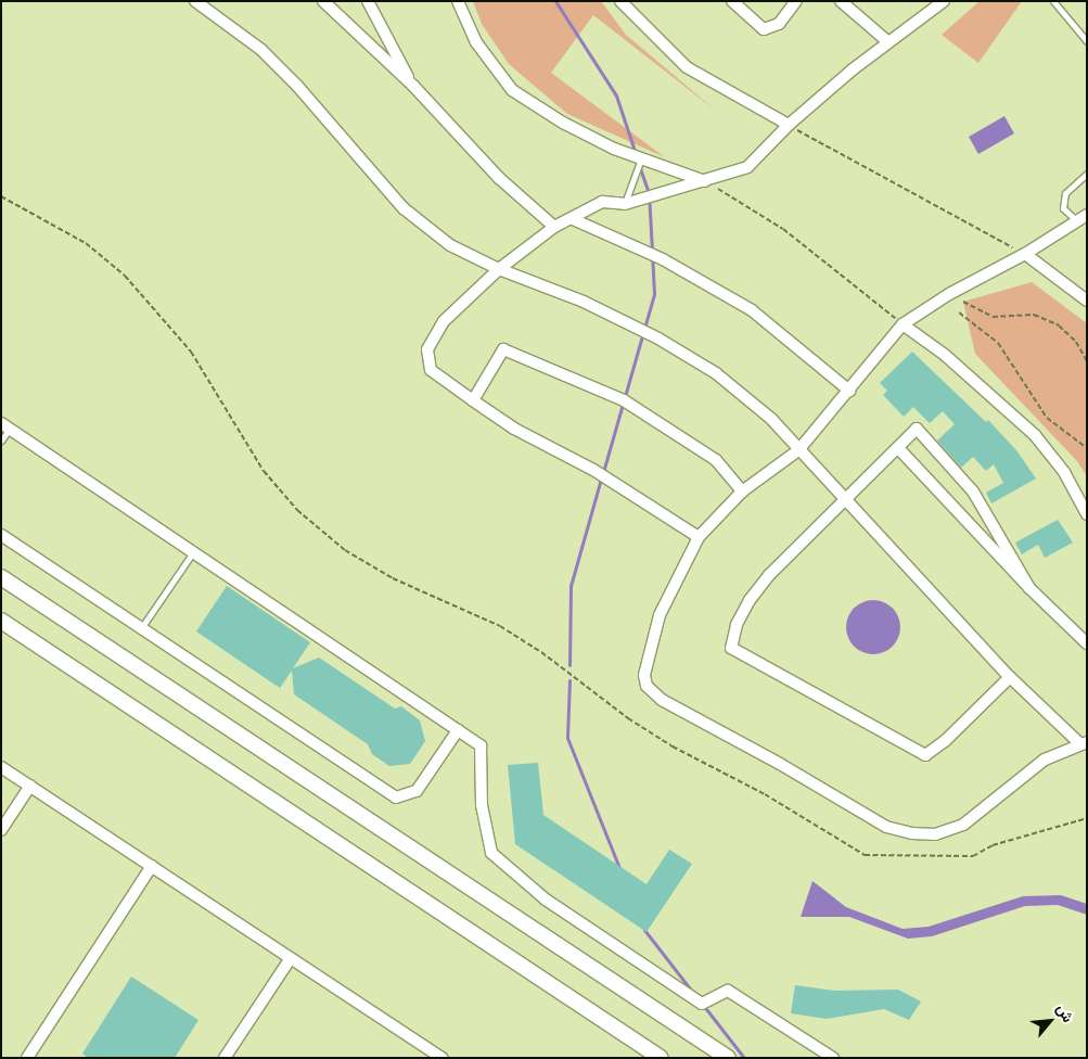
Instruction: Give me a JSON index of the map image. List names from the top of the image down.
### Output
{
  "north": "top right"
}
